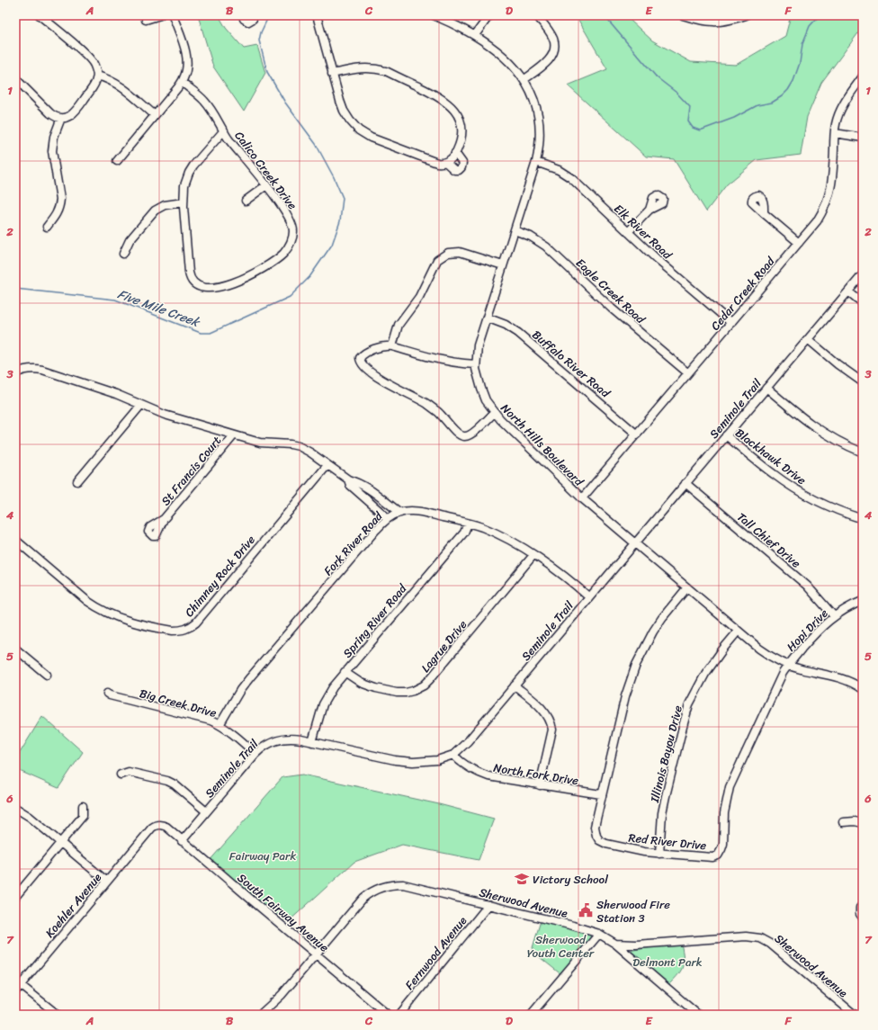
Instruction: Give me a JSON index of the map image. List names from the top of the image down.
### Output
{
  "streets": {
    "street": [
      "Calico Creek Drive",
      "Elk River Road",
      "Eagle Creek Road",
      "Cedar Creek Road",
      "Buffalo River Road",
      "Seminole Trail",
      "North Hills Boulevard",
      "Blackhawk Drive",
      "St Francis Court",
      "Tall Chief Drive",
      "Fork River Road",
      "Chimney Rock Drive",
      "Spring River Road",
      "Hopi Drive",
      "Lagrue Drive",
      "Big Creek Drive",
      "Illinois Bayou Drive",
      "North Fork Drive",
      "Red River Drive",
      "Sherwood Avenue",
      "Koehler Avenue",
      "South Fairway Avenue",
      "Fernwood Avenue"
    ]
  },
  "crossings": [
    ["Elk River Road", "Cedar Creek Road"],
    ["Elk River Road", "North Hills Boulevard"],
    ["Eagle Creek Road", "Cedar Creek Road"],
    ["Eagle Creek Road", "North Hills Boulevard"],
    ["Cedar Creek Road", "Buffalo River Road"],
    ["Cedar Creek Road", "North Hills Boulevard"],
    ["Buffalo River Road", "North Hills Boulevard"],
    ["Seminole Trail", "North Hills Boulevard"],
    ["Seminole Trail", "Blackhawk Drive"],
    ["Seminole Trail", "Tall Chief Drive"],
    ["Seminole Trail", "Fork River Road"],
    ["Seminole Trail", "Spring River Road"],
    ["Seminole Trail", "Big Creek Drive"],
    ["Seminole Trail", "North Fork Drive"],
    ["Seminole Trail", "South Fairway Avenue"],
    ["North Hills Boulevard", "Hopi Drive"],
    ["North Hills Boulevard", "Illinois Bayou Drive"],
    ["North Hills Boulevard", "Red River Drive"],
    ["Tall Chief Drive", "Hopi Drive"],
    ["Fork River Road", "Spring River Road"],
    ["Fork River Road", "Lagrue Drive"],
    ["Fork River Road", "Big Creek Drive"],
    ["Spring River Road", "Lagrue Drive"],
    ["Hopi Drive", "Red River Drive"],
    ["Illinois Bayou Drive", "Red River Drive"],
    ["North Fork Drive", "Red River Drive"],
    ["Sherwood Avenue", "South Fairway Avenue"],
    ["Sherwood Avenue", "Fernwood Avenue"],
    ["Koehler Avenue", "South Fairway Avenue"]
  ],
  "water": ["Five Mile Creek"],
  "parks": ["Fairway Park", "Sherwood Youth Center", "Delmont Park"],
  "places": {
    "school or university": ["Victory School"],
    "public building": ["Sherwood Fire Station 3"]
  },
  "grid": {
    "columns": [
      "A",
      "B",
      "C",
      "D",
      "E",
      "F"
    ],
    "rows": [
      "1",
      "2",
      "3",
      "4",
      "5",
      "6",
      "7"
    ]
  }
}
